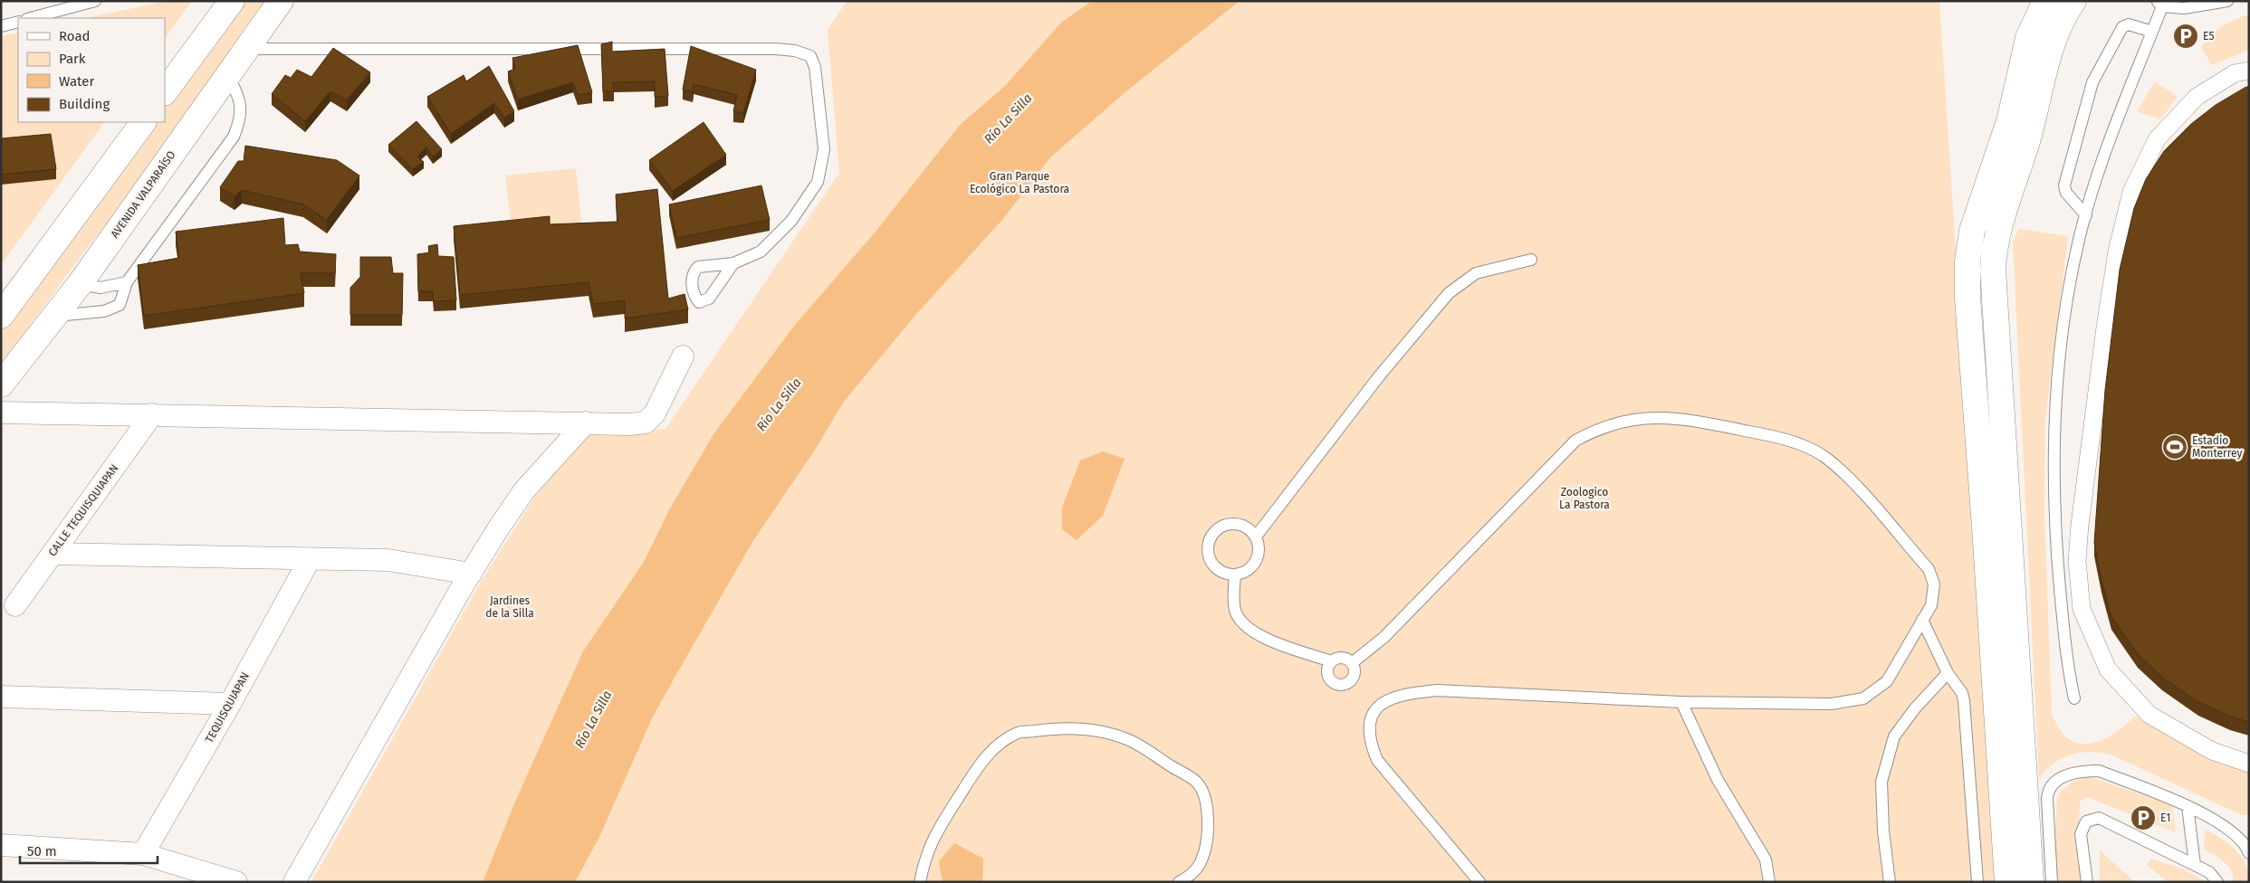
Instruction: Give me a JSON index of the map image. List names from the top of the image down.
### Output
{
  "streets": {
    "street": ["AVENIDA VALPARAÍSO", "CALLE TEQUISQUIAPAN", "TEQUISQUIAPAN"]
  },
  "water": ["Río La Silla"],
  "parks": ["Gran Parque Ecológico La Pastora", "Zoologico La Pastora", "Jardines de la Silla"],
  "places": {
    "parking": ["E5", "E1"],
    "sports": ["Estadio Monterrey"]
  },
  "legend": [
    "Road",
    "Park",
    "Water",
    "Building"
  ],
  "scale_bar": "50 m"
}
